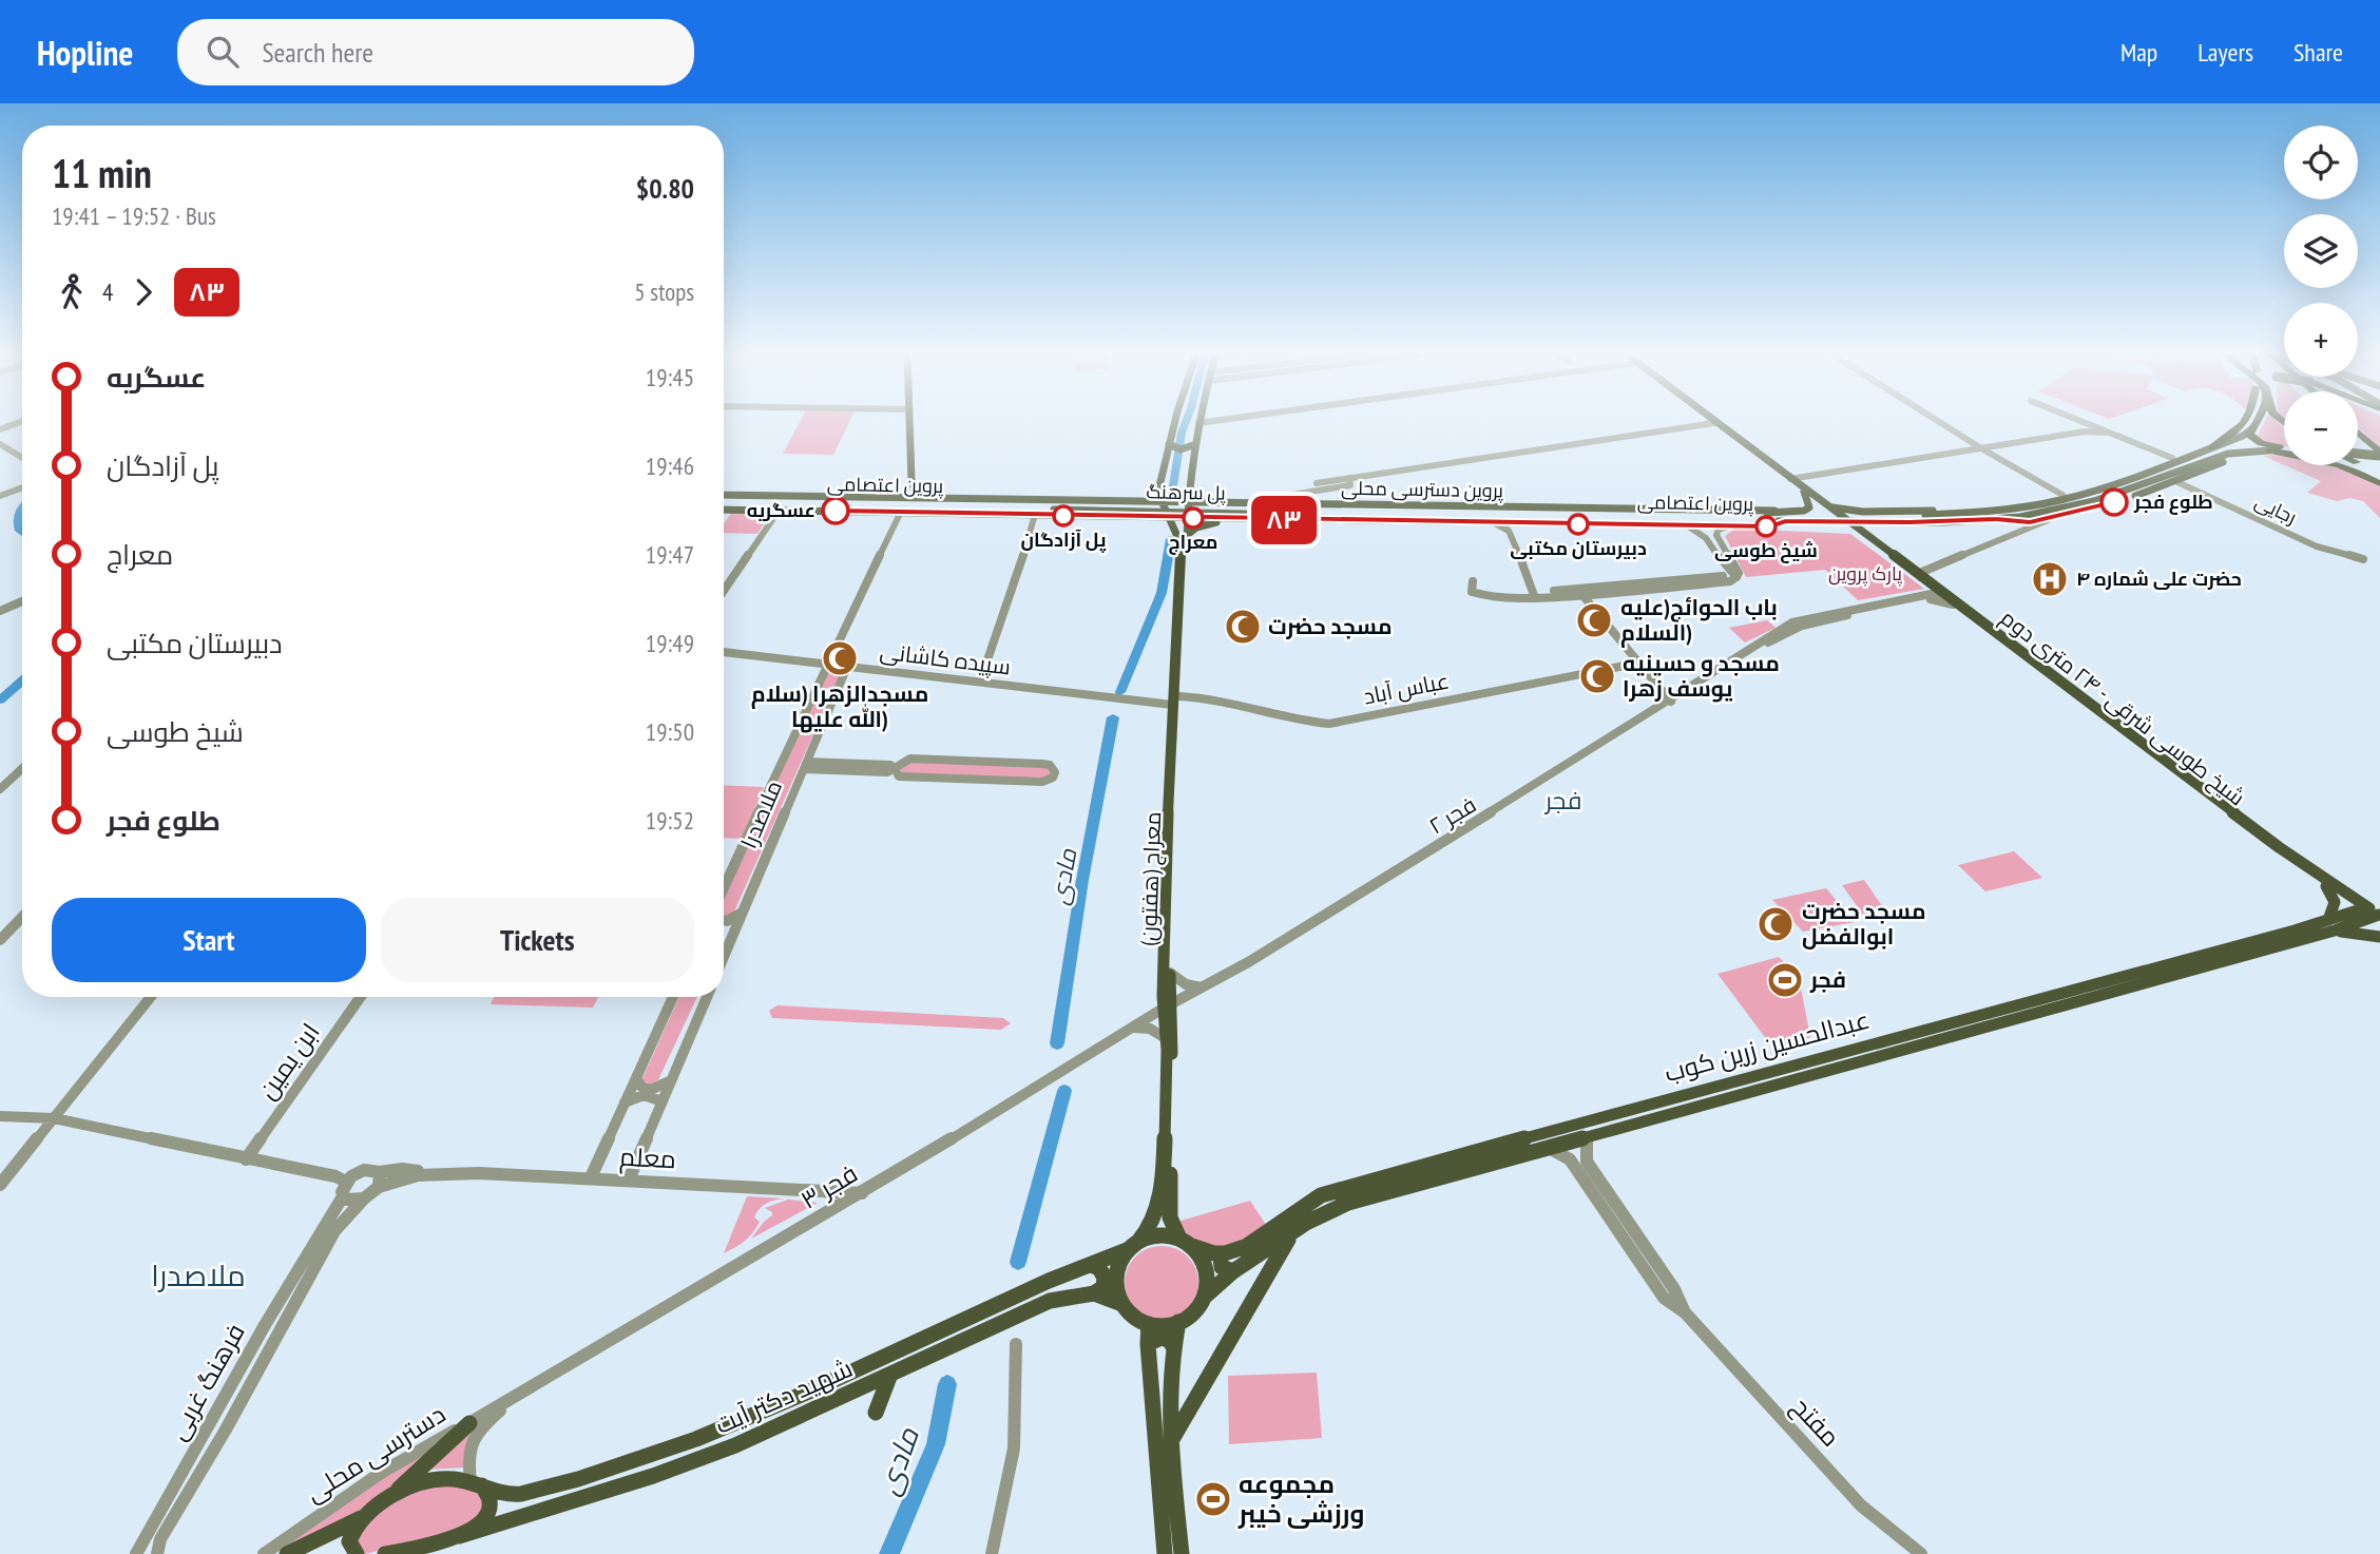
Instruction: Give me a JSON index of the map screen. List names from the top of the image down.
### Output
{
  "streets": {
    "main road": [
      "پروین اعتصامی",
      "پروین دسترسی محلی",
      "پل سرهنگ",
      "شیخ طوسی شرقی - ۲۴ متری دوم",
      "معراج (هفتون)",
      "عبدالحسین زرین کوب",
      "شهید دکتر آیت"
    ],
    "street": [
      "رجایی",
      "سپیده کاشانی",
      "عباس آباد",
      "ملاصدرا",
      "فجر ۲",
      "ابن یمین",
      "معلم",
      "فجر ۳",
      "فرهنگ غربی",
      "مفتح",
      "دسترسی محلی"
    ]
  },
  "crossings": [
    ["پروین اعتصامی", "پروین دسترسی محلی"],
    ["پروین اعتصامی", "پل سرهنگ"],
    ["پروین اعتصامی", "شیخ طوسی شرقی - ۲۴ متری دوم"],
    ["پروین دسترسی محلی", "پل سرهنگ"],
    ["پروین دسترسی محلی", "معراج (هفتون)"],
    ["سپیده کاشانی", "عباس آباد"],
    ["سپیده کاشانی", "ملاصدرا"],
    ["سپیده کاشانی", "معراج (هفتون)"],
    ["عباس آباد", "معراج (هفتون)"],
    ["شیخ طوسی شرقی - ۲۴ متری دوم", "فجر ۲"],
    ["شیخ طوسی شرقی - ۲۴ متری دوم", "عبدالحسین زرین کوب"],
    ["فجر ۲", "معراج (هفتون)"],
    ["فجر ۲", "فجر ۳"],
    ["معراج (هفتون)", "فجر ۳"],
    ["معراج (هفتون)", "شهید دکتر آیت"],
    ["عبدالحسین زرین کوب", "مفتح"],
    ["معلم", "فجر ۳"],
    ["معلم", "فرهنگ غربی"],
    ["فجر ۳", "دسترسی محلی"]
  ],
  "districts": ["فجر", "ملاصدرا"],
  "water": ["مادی"],
  "parks": ["پارک پروین"],
  "places": {
    "other": [
      "طلوع فجر",
      "عسگریه",
      "پل آزادگان",
      "معراج",
      "دبیرستان مکتبی",
      "شیخ طوسی"
    ],
    "hospital": ["حضرت علی شماره ۴"],
    "mosque": [
      "باب الحوائج(علیه السلام)",
      "مسجد حضرت",
      "مسجدالزهرا (سلام الله علیها)",
      "مسجد و حسینیه یوسف زهرا",
      "مسجد حضرت ابوالفضل"
    ],
    "sports": ["فجر", "مجموعه ورزشی خیبر"]
  },
  "lines": ["bus line ۸۳"],
  "page": {
    "header": "Hopline",
    "search": "Search here",
    "nav": ["Map", "Layers", "Share"],
    "on_map": "۸۳",
    "map_buttons": ["+", "−"],
    "heading": ["11 min", "19:41 – 19:52 · Bus", "$0.80"],
    "legs": ["4", "۸۳", "5 stops"],
    "list": [
      {
        "name": "عسگریه",
        "value": "19:45"
      },
      {
        "name": "پل آزادگان",
        "value": "19:46"
      },
      {
        "name": "معراج",
        "value": "19:47"
      },
      {
        "name": "دبیرستان مکتبی",
        "value": "19:49"
      },
      {
        "name": "شیخ طوسی",
        "value": "19:50"
      },
      {
        "name": "طلوع فجر",
        "value": "19:52"
      }
    ],
    "buttons": ["Start", "Tickets"]
  }
}
